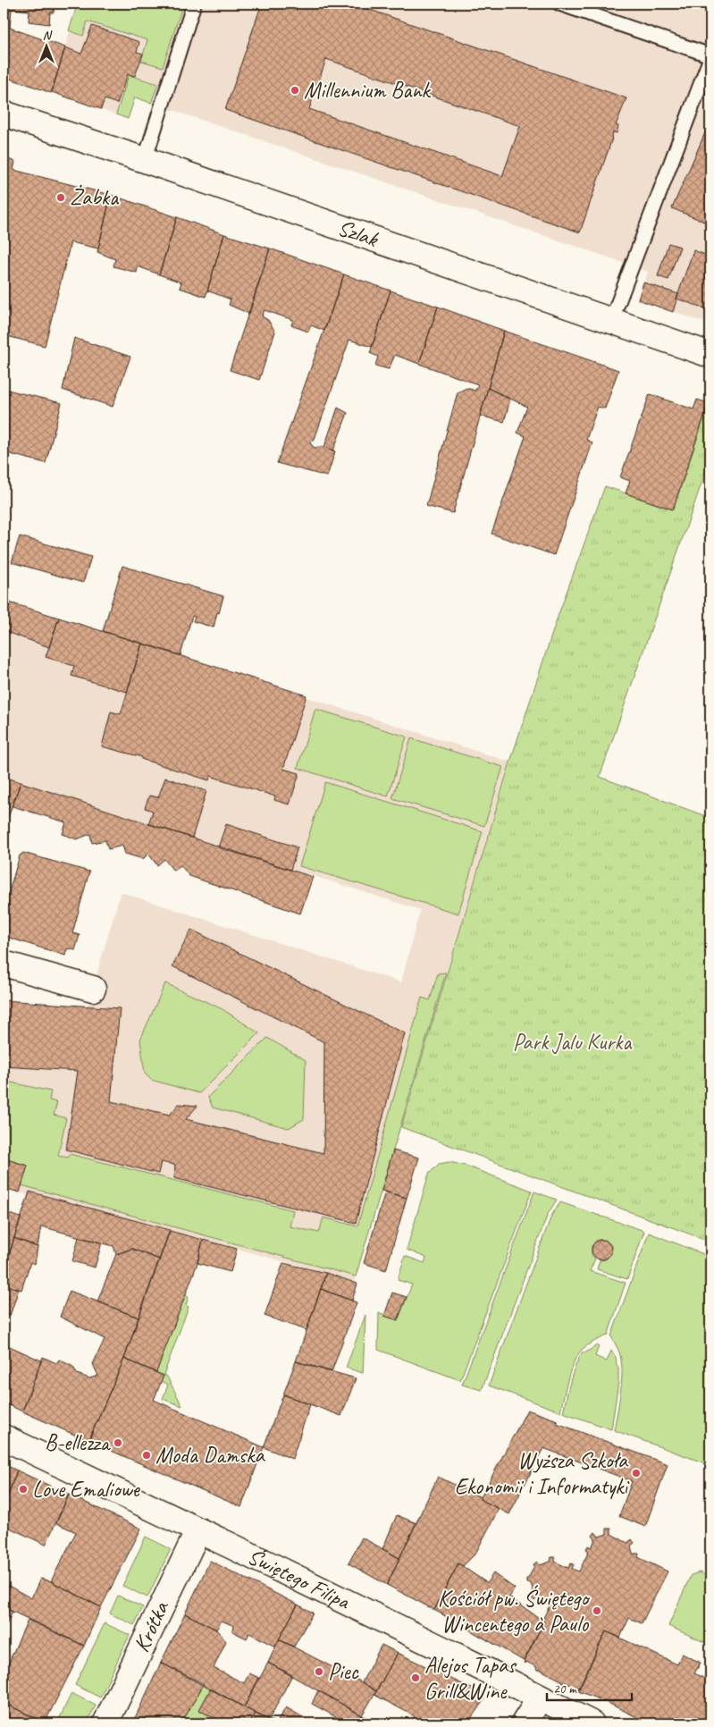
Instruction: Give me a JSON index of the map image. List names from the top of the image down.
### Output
{
  "streets": {
    "street": ["Szlak", "Świętego Filipa", "Krótka"]
  },
  "crossings": [
    ["Świętego Filipa", "Krótka"]
  ],
  "parks": ["Park Jalu Kurka"],
  "places": [
    "Millennium Bank",
    "Żabka",
    "B-ellezza",
    "Moda Damska",
    "Wyższa Szkoła Ekonomii i Informatyki",
    "Love Emaliowe",
    "Kościół pw. Świętego Wincentego à Paulo",
    "Piec",
    "Alejos Tapas Grill&Wine"
  ],
  "scale_bar": "20 m",
  "north": "top"
}
